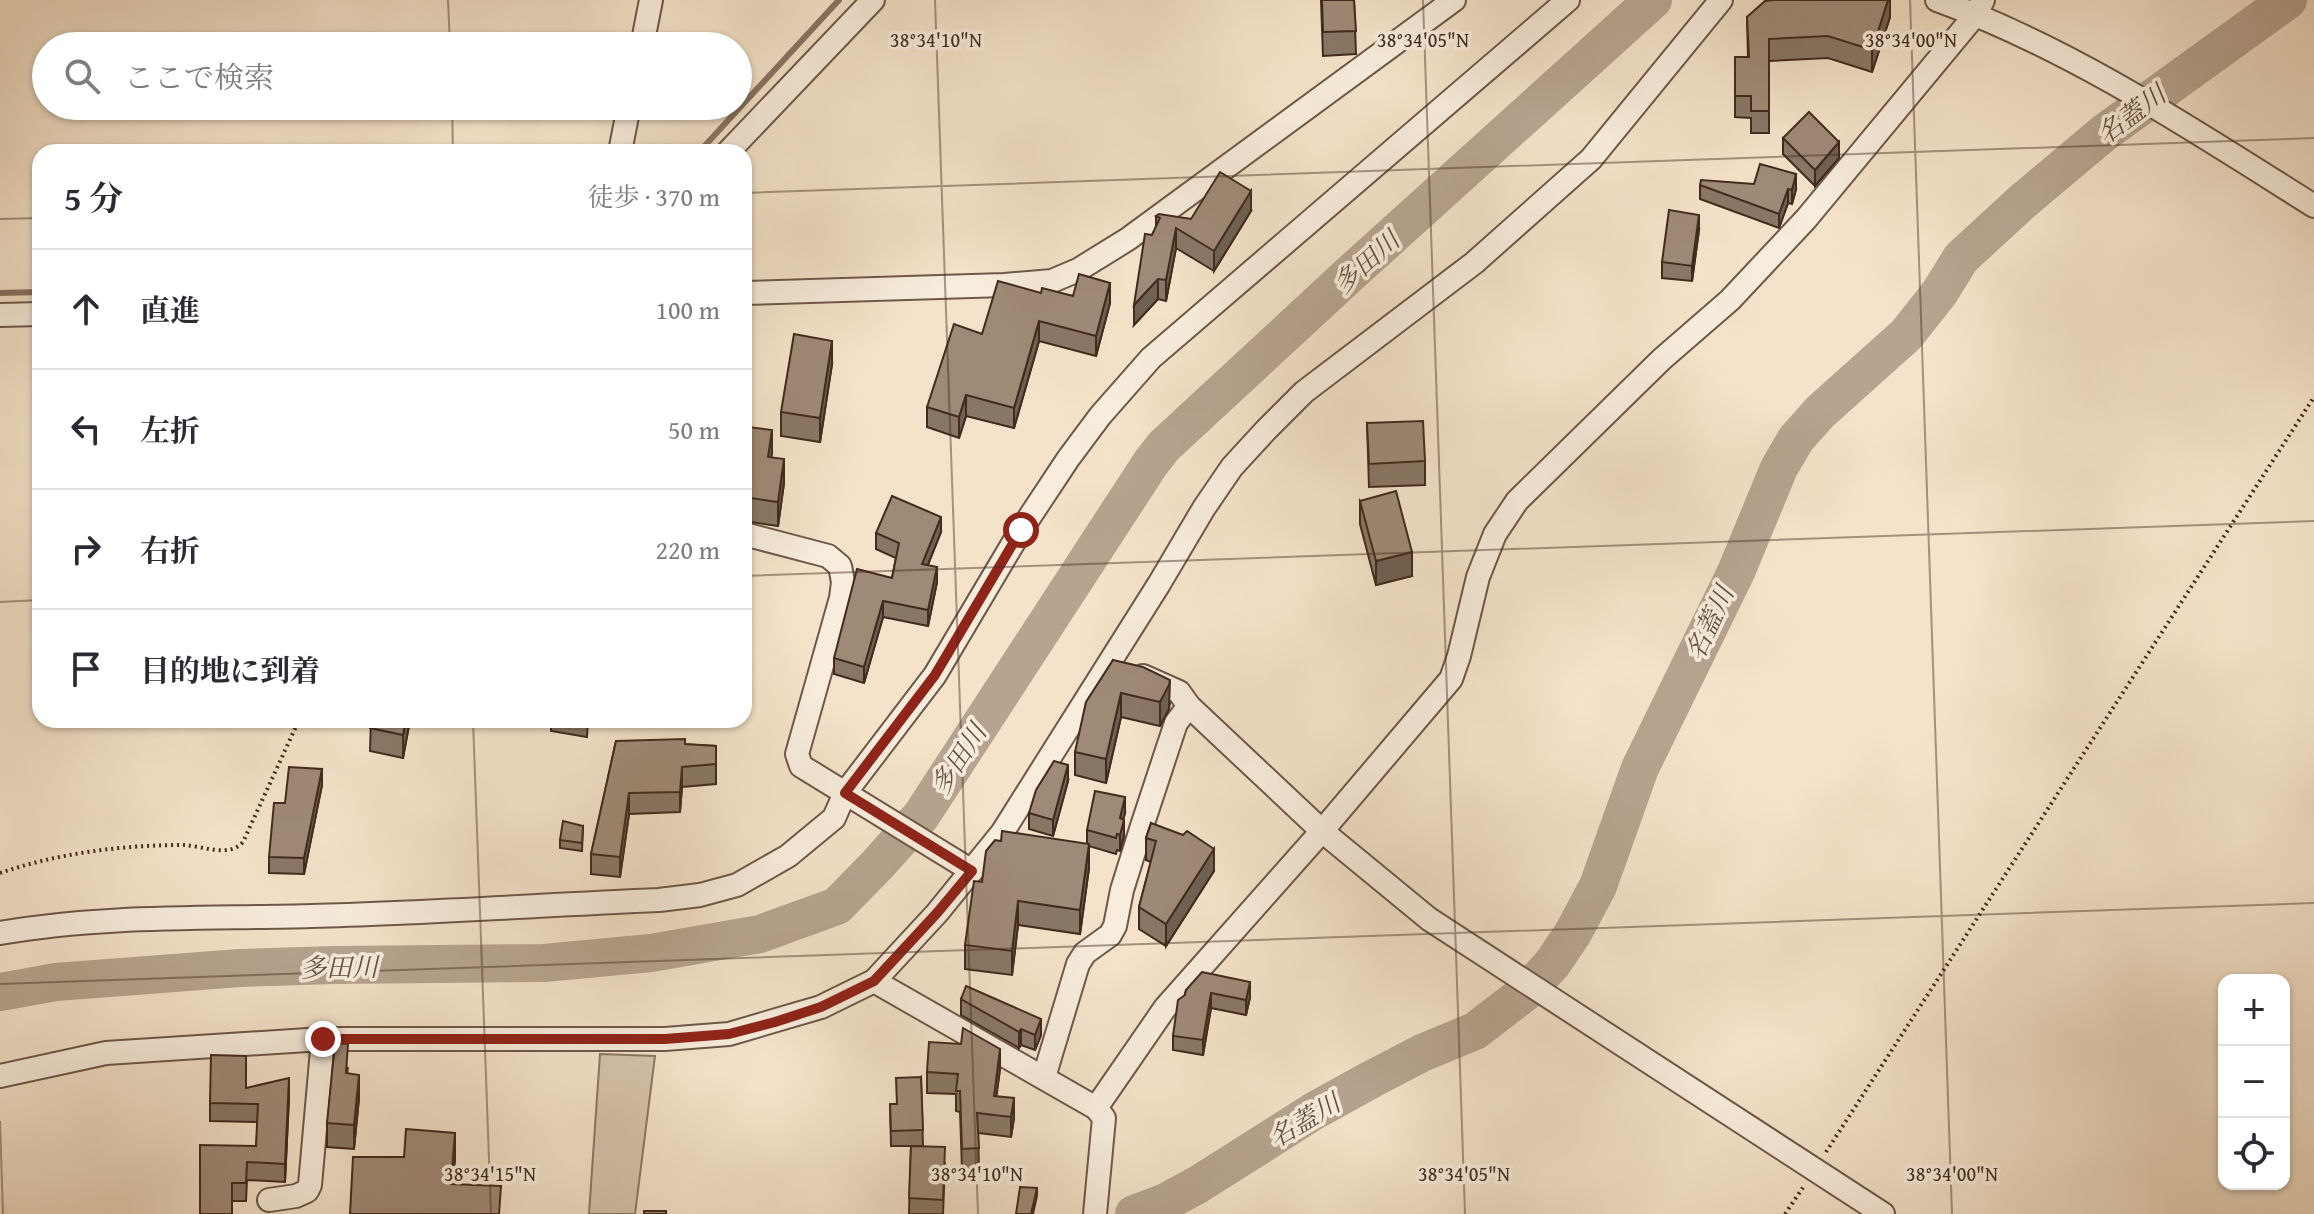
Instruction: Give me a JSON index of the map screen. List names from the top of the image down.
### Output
{
  "water": ["名蓋川", "多田川"],
  "page": {
    "search": "ここで検索",
    "heading": ["5 分", "徒歩 · 370 m"],
    "list": [
      ["直進", "100 m"],
      ["左折", "50 m"],
      ["右折", "220 m"],
      "目的地に到着"
    ],
    "map_buttons": ["+", "−"]
  },
  "coordinates": [
    "38°34'10\"N",
    "38°34'05\"N",
    "38°34'00\"N",
    "38°34'15\"N"
  ]
}
